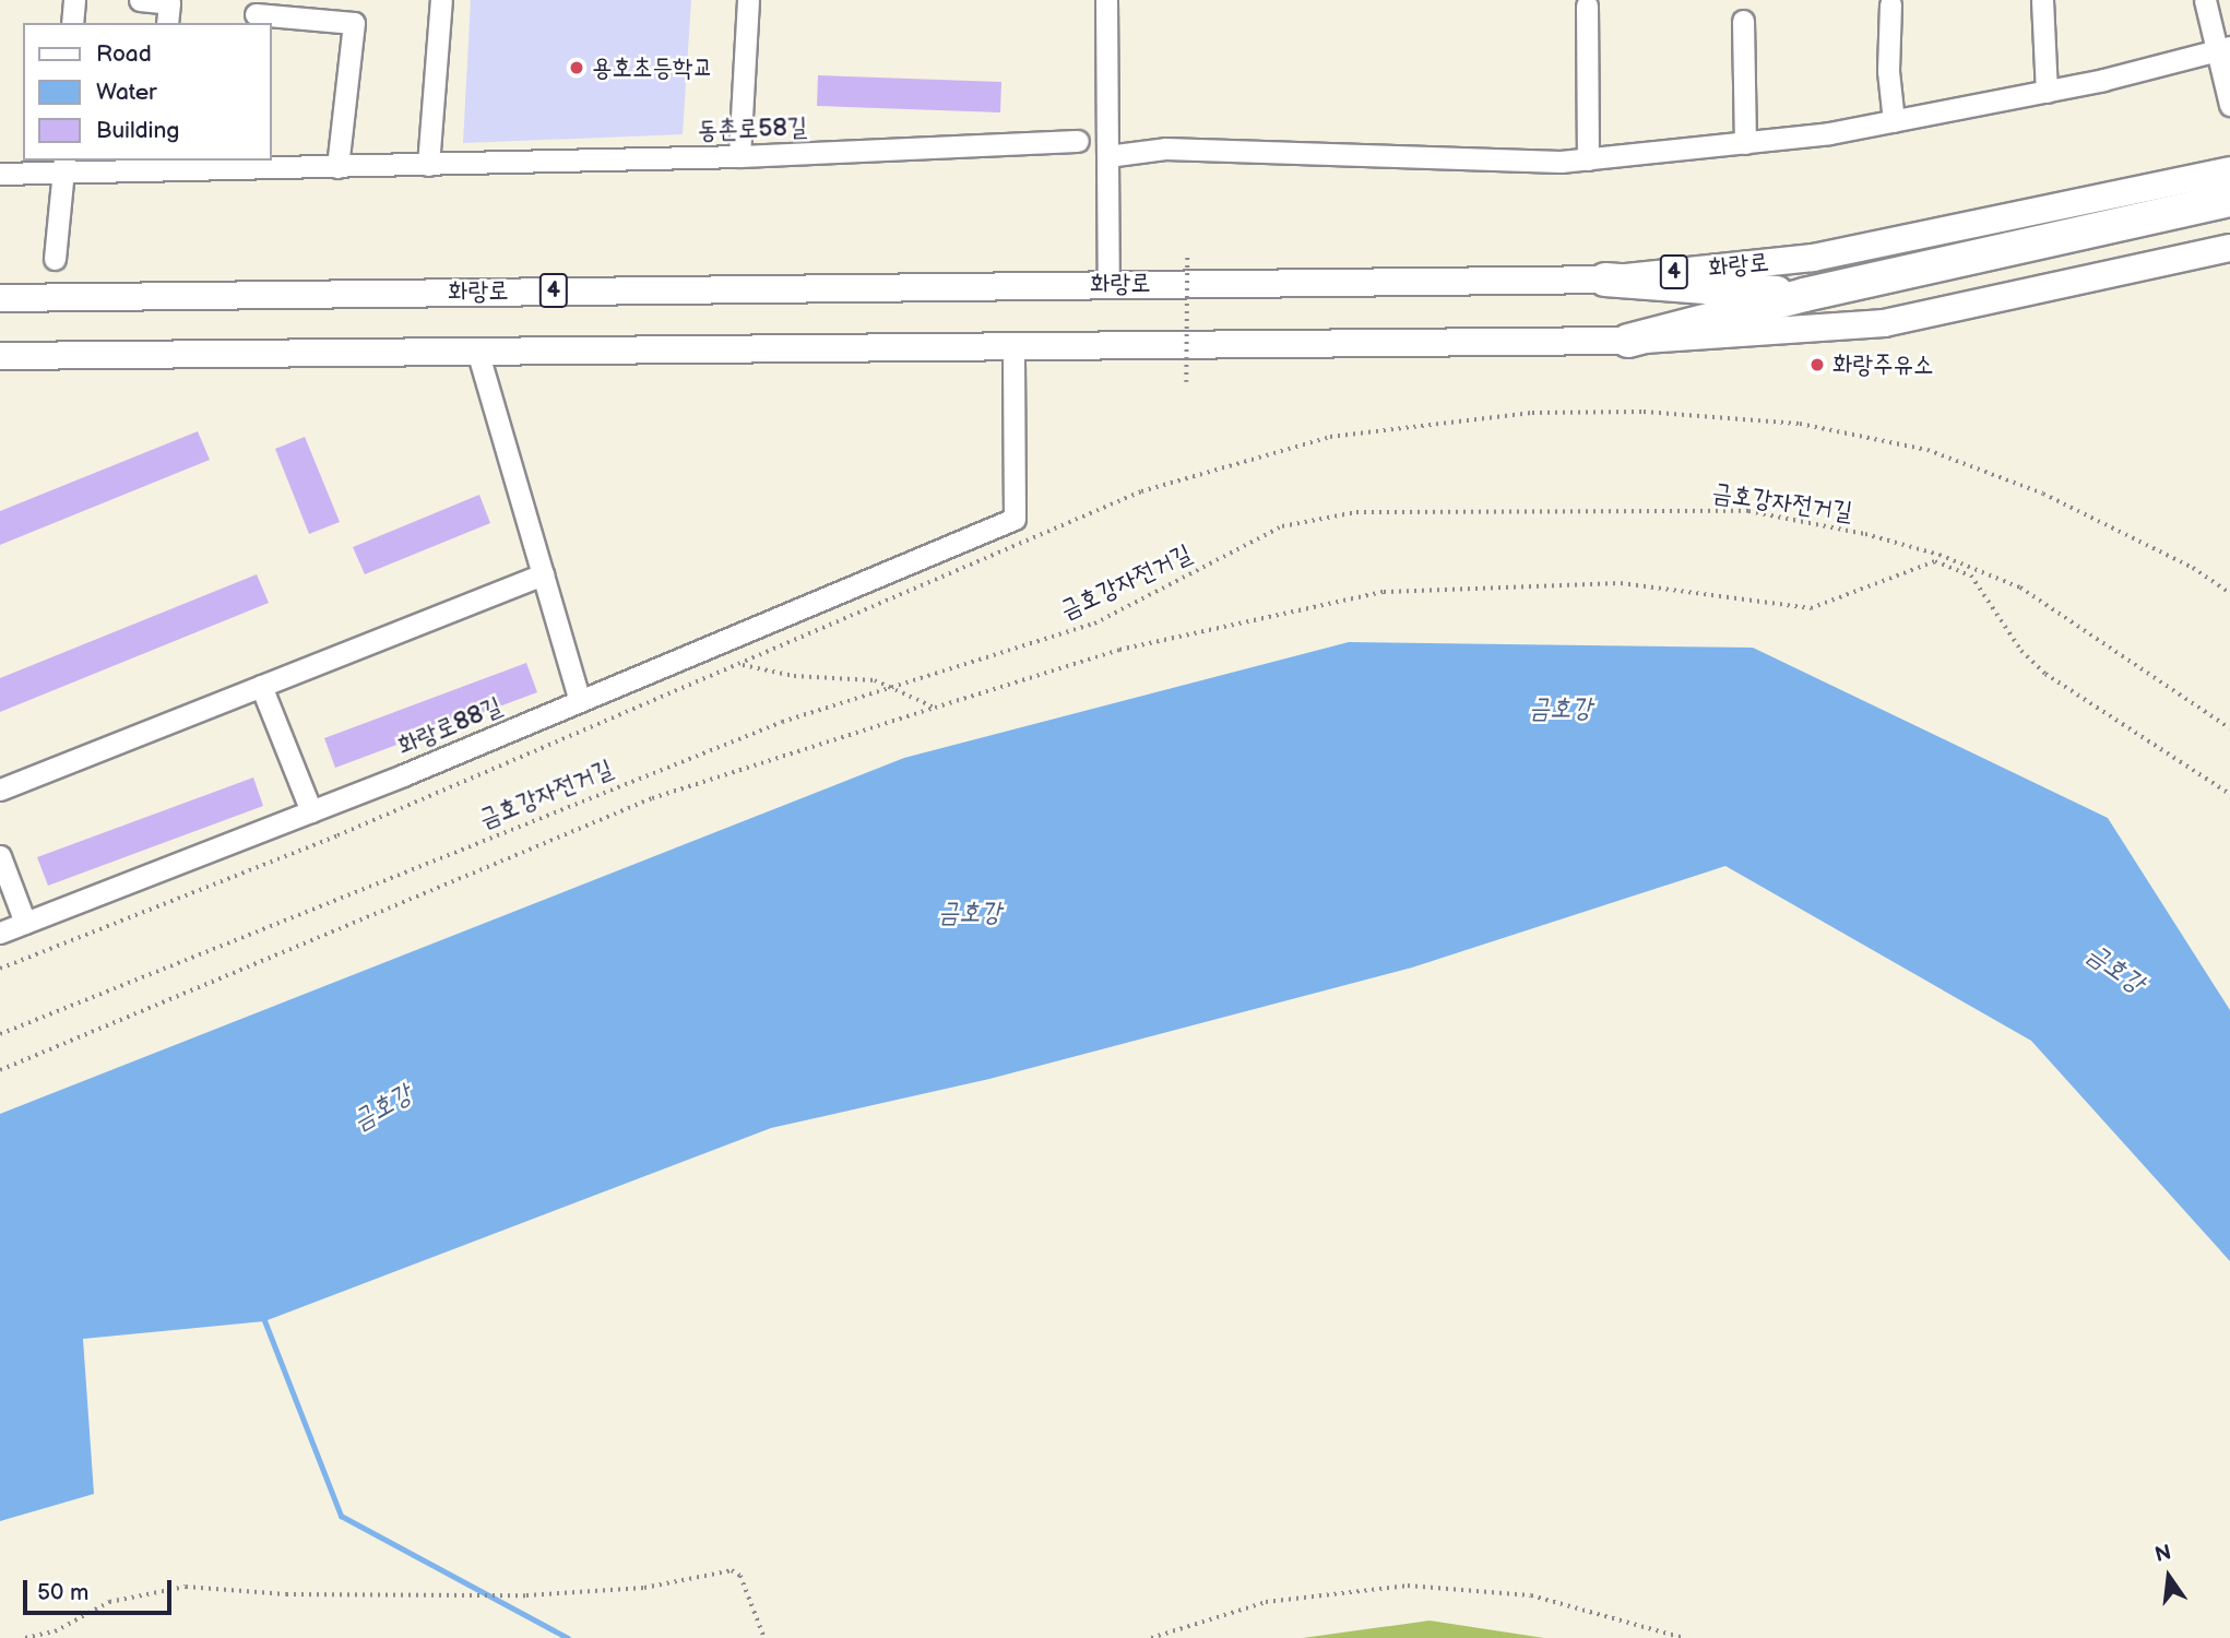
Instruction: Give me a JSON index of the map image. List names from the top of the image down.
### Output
{
  "streets": {
    "main road": ["화랑로", "4"],
    "street": ["동촌로58길", "화랑로88길"],
    "path": ["금호강자전거길"]
  },
  "water": ["금호강"],
  "places": ["용호초등학교", "화랑주유소"],
  "legend": ["Road", "Water", "Building"],
  "scale_bar": "50 m",
  "north": "top"
}
